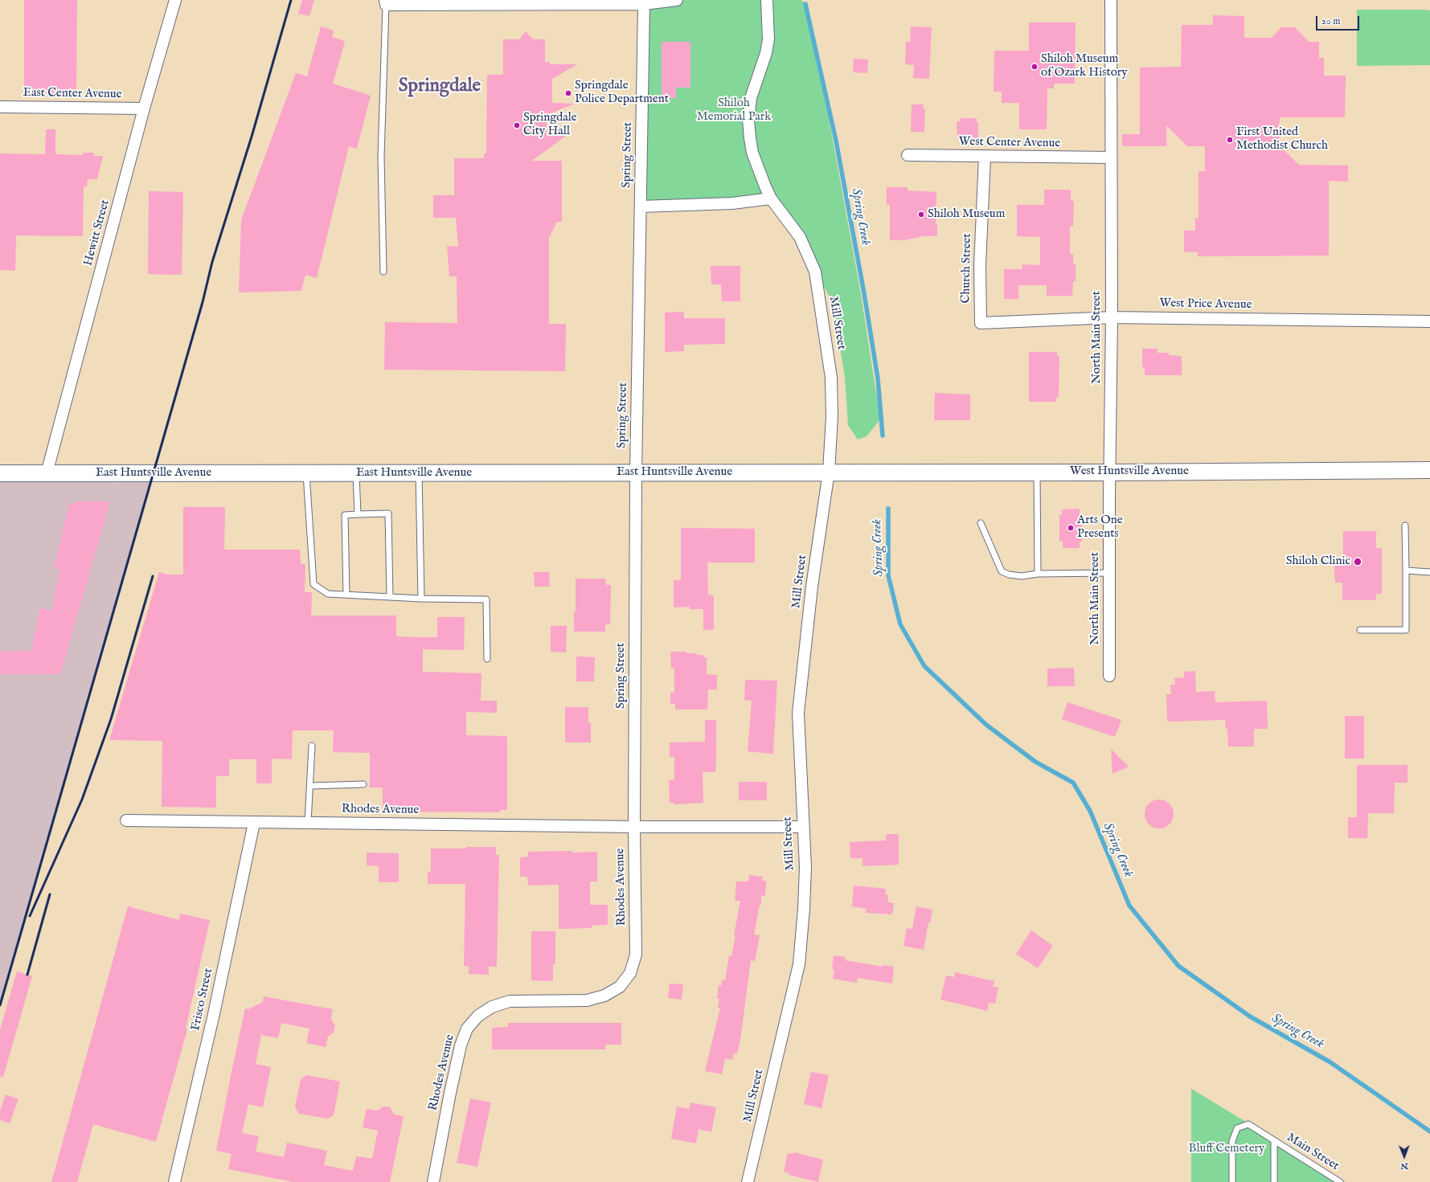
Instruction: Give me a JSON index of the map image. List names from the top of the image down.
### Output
{
  "streets": {
    "main road": ["West Huntsville Avenue", "East Huntsville Avenue"],
    "street": [
      "East Center Avenue",
      "West Center Avenue",
      "Spring Street",
      "Hewitt Street",
      "Church Street",
      "West Price Avenue",
      "Mill Street",
      "North Main Street",
      "Rhodes Avenue",
      "Frisco Street"
    ],
    "lane": ["Main Street"]
  },
  "crossings": [
    ["East Center Avenue", "Hewitt Street"],
    ["West Center Avenue", "Church Street"],
    ["West Center Avenue", "North Main Street"],
    ["Spring Street", "East Huntsville Avenue"],
    ["Spring Street", "Rhodes Avenue"],
    ["Hewitt Street", "East Huntsville Avenue"],
    ["Church Street", "West Price Avenue"],
    ["West Price Avenue", "North Main Street"],
    ["Mill Street", "West Huntsville Avenue"],
    ["Mill Street", "East Huntsville Avenue"],
    ["Mill Street", "Rhodes Avenue"],
    ["North Main Street", "West Huntsville Avenue"],
    ["West Huntsville Avenue", "East Huntsville Avenue"],
    ["Rhodes Avenue", "Frisco Street"]
  ],
  "districts": ["Springdale"],
  "water": ["Spring Creek"],
  "parks": ["Shiloh Memorial Park", "Bluff Cemetery"],
  "places": [
    "Shiloh Museum of Ozark History",
    "Springdale Police Department",
    "Springdale City Hall",
    "First United Methodist Church",
    "Shiloh Museum",
    "Arts One Presents",
    "Shiloh Clinic"
  ],
  "scale_bar": "20 m",
  "north": "bottom"
}
